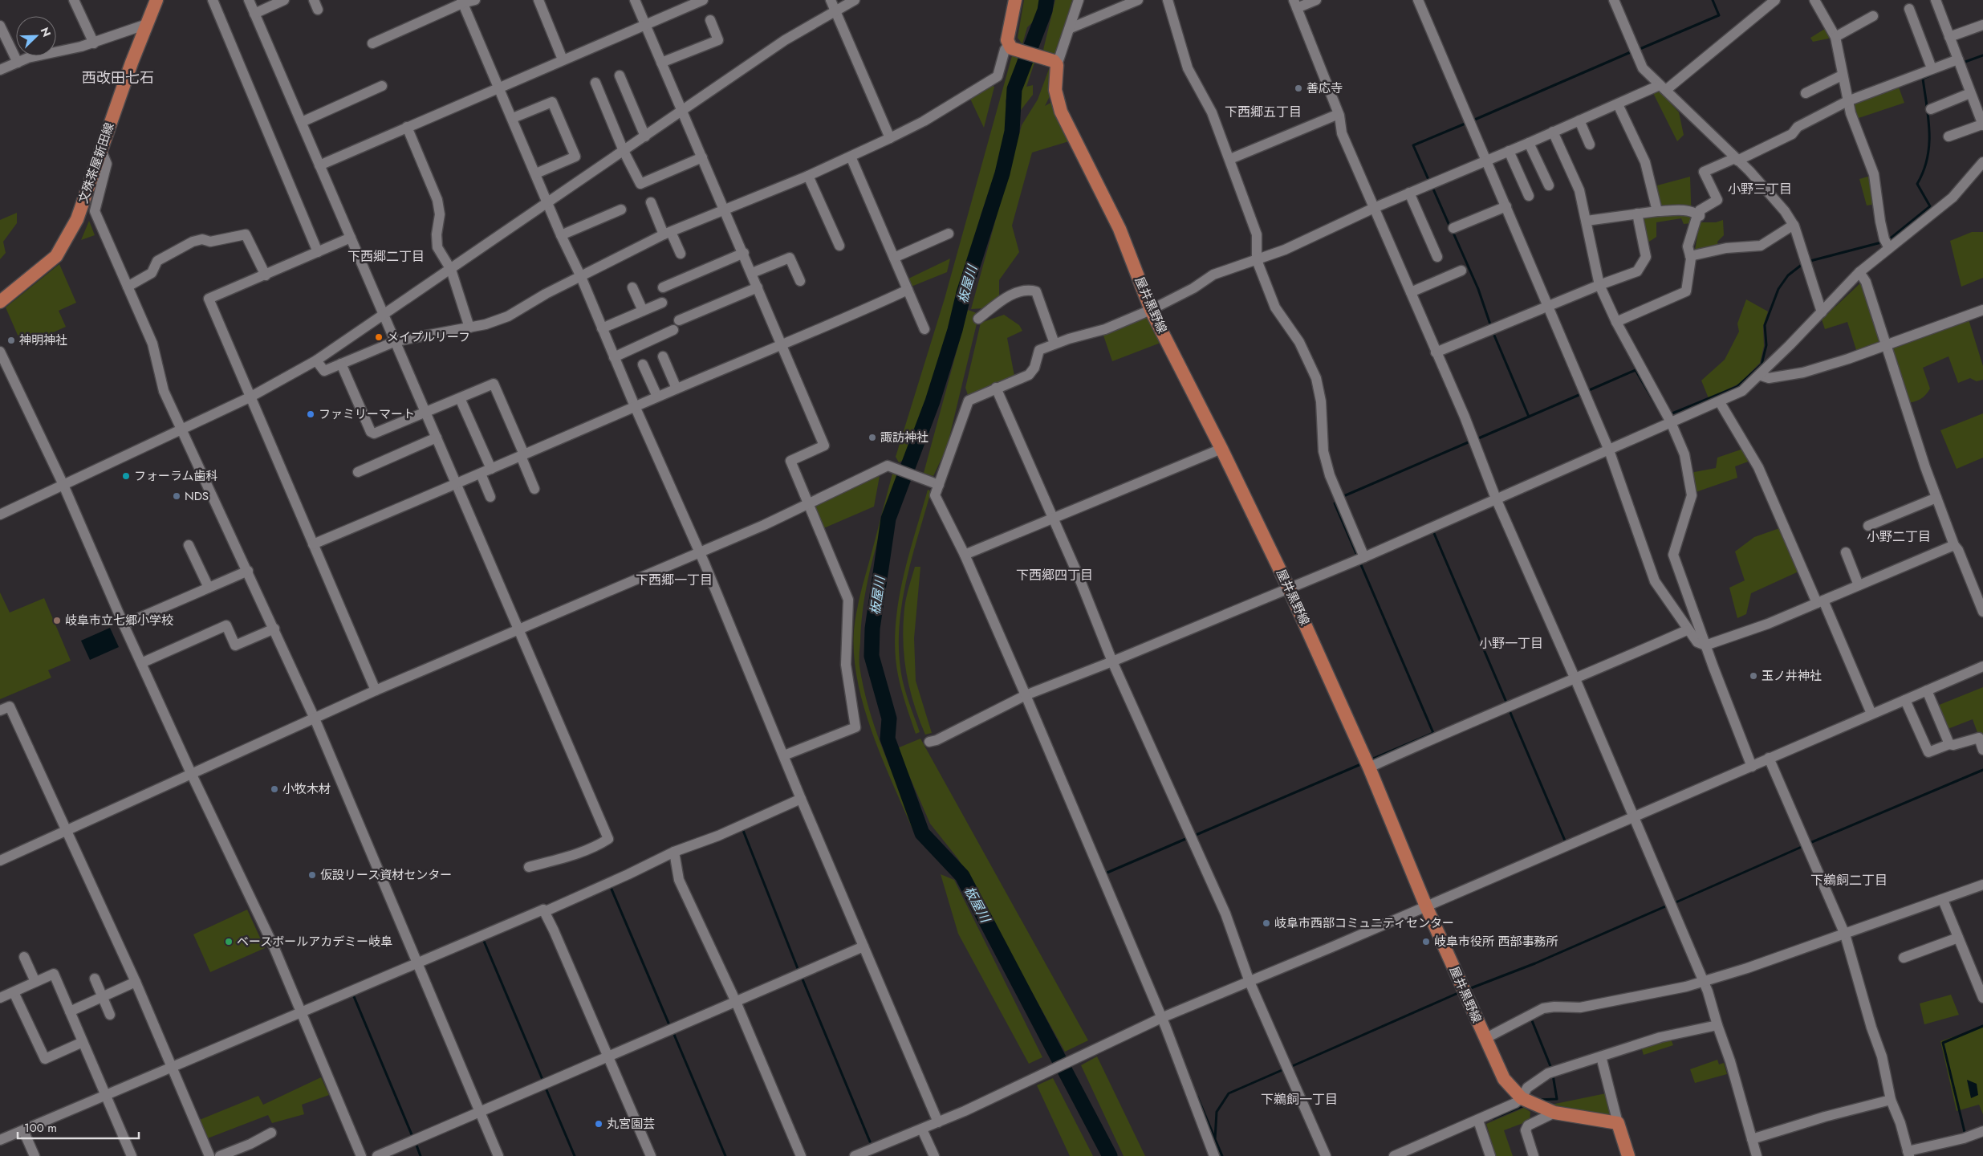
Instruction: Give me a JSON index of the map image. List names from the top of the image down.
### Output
{
  "streets": {
    "main road": ["文殊茶屋新田線", "屋井黒野線"]
  },
  "districts": [
    "西改田七石",
    "下西郷五丁目",
    "小野三丁目",
    "下西郷二丁目",
    "小野二丁目",
    "下西郷四丁目",
    "下西郷一丁目",
    "小野一丁目",
    "下鵜飼二丁目",
    "下鵜飼一丁目"
  ],
  "water": ["板屋川"],
  "places": [
    "善応寺",
    "メイプルリーフ",
    "神明神社",
    "ファミリーマート",
    "諏訪神社",
    "フォーラム歯科",
    "NDS",
    "岐阜市立七郷小学校",
    "玉ノ井神社",
    "小牧木材",
    "仮設リース資材センター",
    "岐阜市西部コミュニティセンター",
    "ベースボールアカデミー岐阜",
    "岐阜市役所 西部事務所",
    "丸宮園芸"
  ],
  "scale_bar": "100 m",
  "north": "top right"
}
